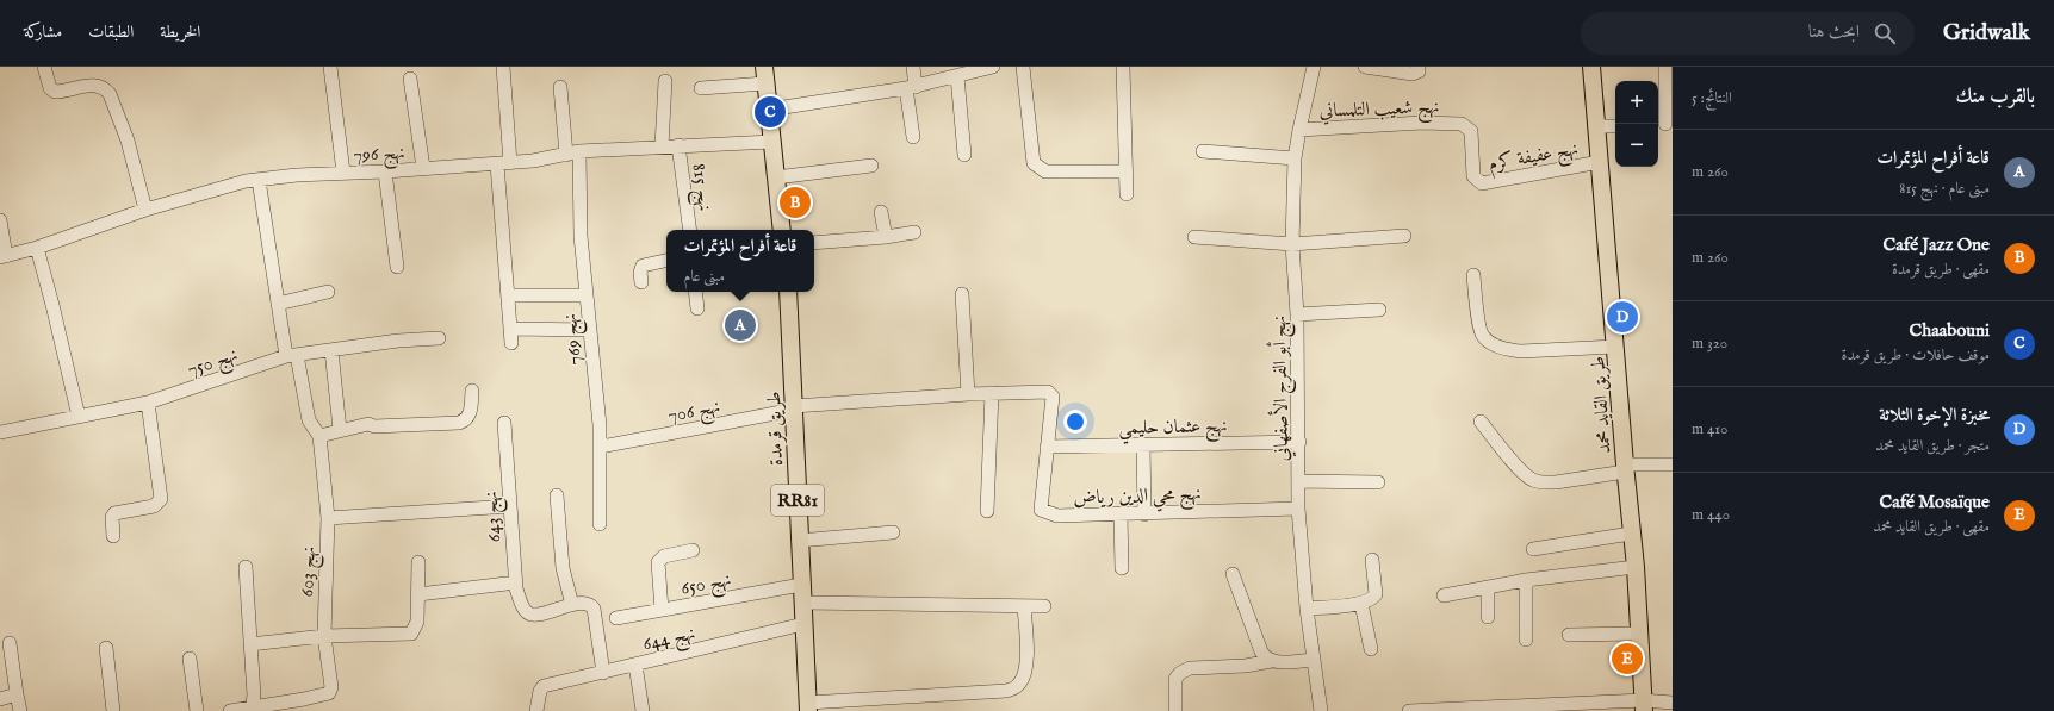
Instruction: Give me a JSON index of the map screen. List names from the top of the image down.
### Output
{
  "streets": {
    "main road": ["طريق القايد محمد", "طريق قرمدة", "RR81"],
    "street": [
      "نهج شعيب التلمساني",
      "نهج 796",
      "نهج عفيفة كرم",
      "نهج 815",
      "نهج 769",
      "نهج 750",
      "نهج أبو الفرج الأصفهاني",
      "نهج 706",
      "نهج عثمان حليمي",
      "نهج محي الدين رياض",
      "نهج 643",
      "نهج 603",
      "نهج 650",
      "نهج 644"
    ]
  },
  "crossings": [
    ["نهج شعيب التلمساني", "نهج عفيفة كرم"],
    ["نهج شعيب التلمساني", "نهج أبو الفرج الأصفهاني"],
    ["نهج 796", "نهج 815"],
    ["نهج 796", "نهج 769"],
    ["نهج 796", "نهج 603"],
    ["نهج عفيفة كرم", "طريق القايد محمد"],
    ["نهج 769", "نهج 706"],
    ["نهج 750", "نهج 603"],
    ["نهج أبو الفرج الأصفهاني", "نهج عثمان حليمي"],
    ["نهج أبو الفرج الأصفهاني", "نهج محي الدين رياض"],
    ["نهج 706", "نهج عثمان حليمي"],
    ["نهج 706", "طريق قرمدة"],
    ["نهج 706", "نهج محي الدين رياض"],
    ["نهج عثمان حليمي", "نهج محي الدين رياض"],
    ["طريق قرمدة", "نهج 650"],
    ["طريق قرمدة", "نهج 644"]
  ],
  "page": {
    "header": "Gridwalk",
    "search": "ابحث هنا",
    "nav": ["الخريطة", "الطبقات", "مشاركة"],
    "heading": ["بالقرب منك", "النتائج: 5"],
    "map_buttons": ["+", "−"],
    "pins": [
      "C",
      "B",
      "D",
      "A",
      "E"
    ],
    "list": [
      {
        "mark": "A",
        "name": "قاعة أفراح المؤتمرات",
        "note": "مبنى عام · نهج 815",
        "value": "260 m"
      },
      {
        "mark": "B",
        "name": "Café Jazz One",
        "note": "مقهى · طريق قرمدة",
        "value": "260 m"
      },
      {
        "mark": "C",
        "name": "Chaabouni",
        "note": "موقف حافلات · طريق قرمدة",
        "value": "320 m"
      },
      {
        "mark": "D",
        "name": "مخبزة الإخوة الثلاثة",
        "note": "متجر · طريق القايد محمد",
        "value": "410 m"
      },
      {
        "mark": "E",
        "name": "Café Mosaïque",
        "note": "مقهى · طريق القايد محمد",
        "value": "440 m"
      }
    ],
    "popup": ["قاعة أفراح المؤتمرات", "مبنى عام"]
  }
}
